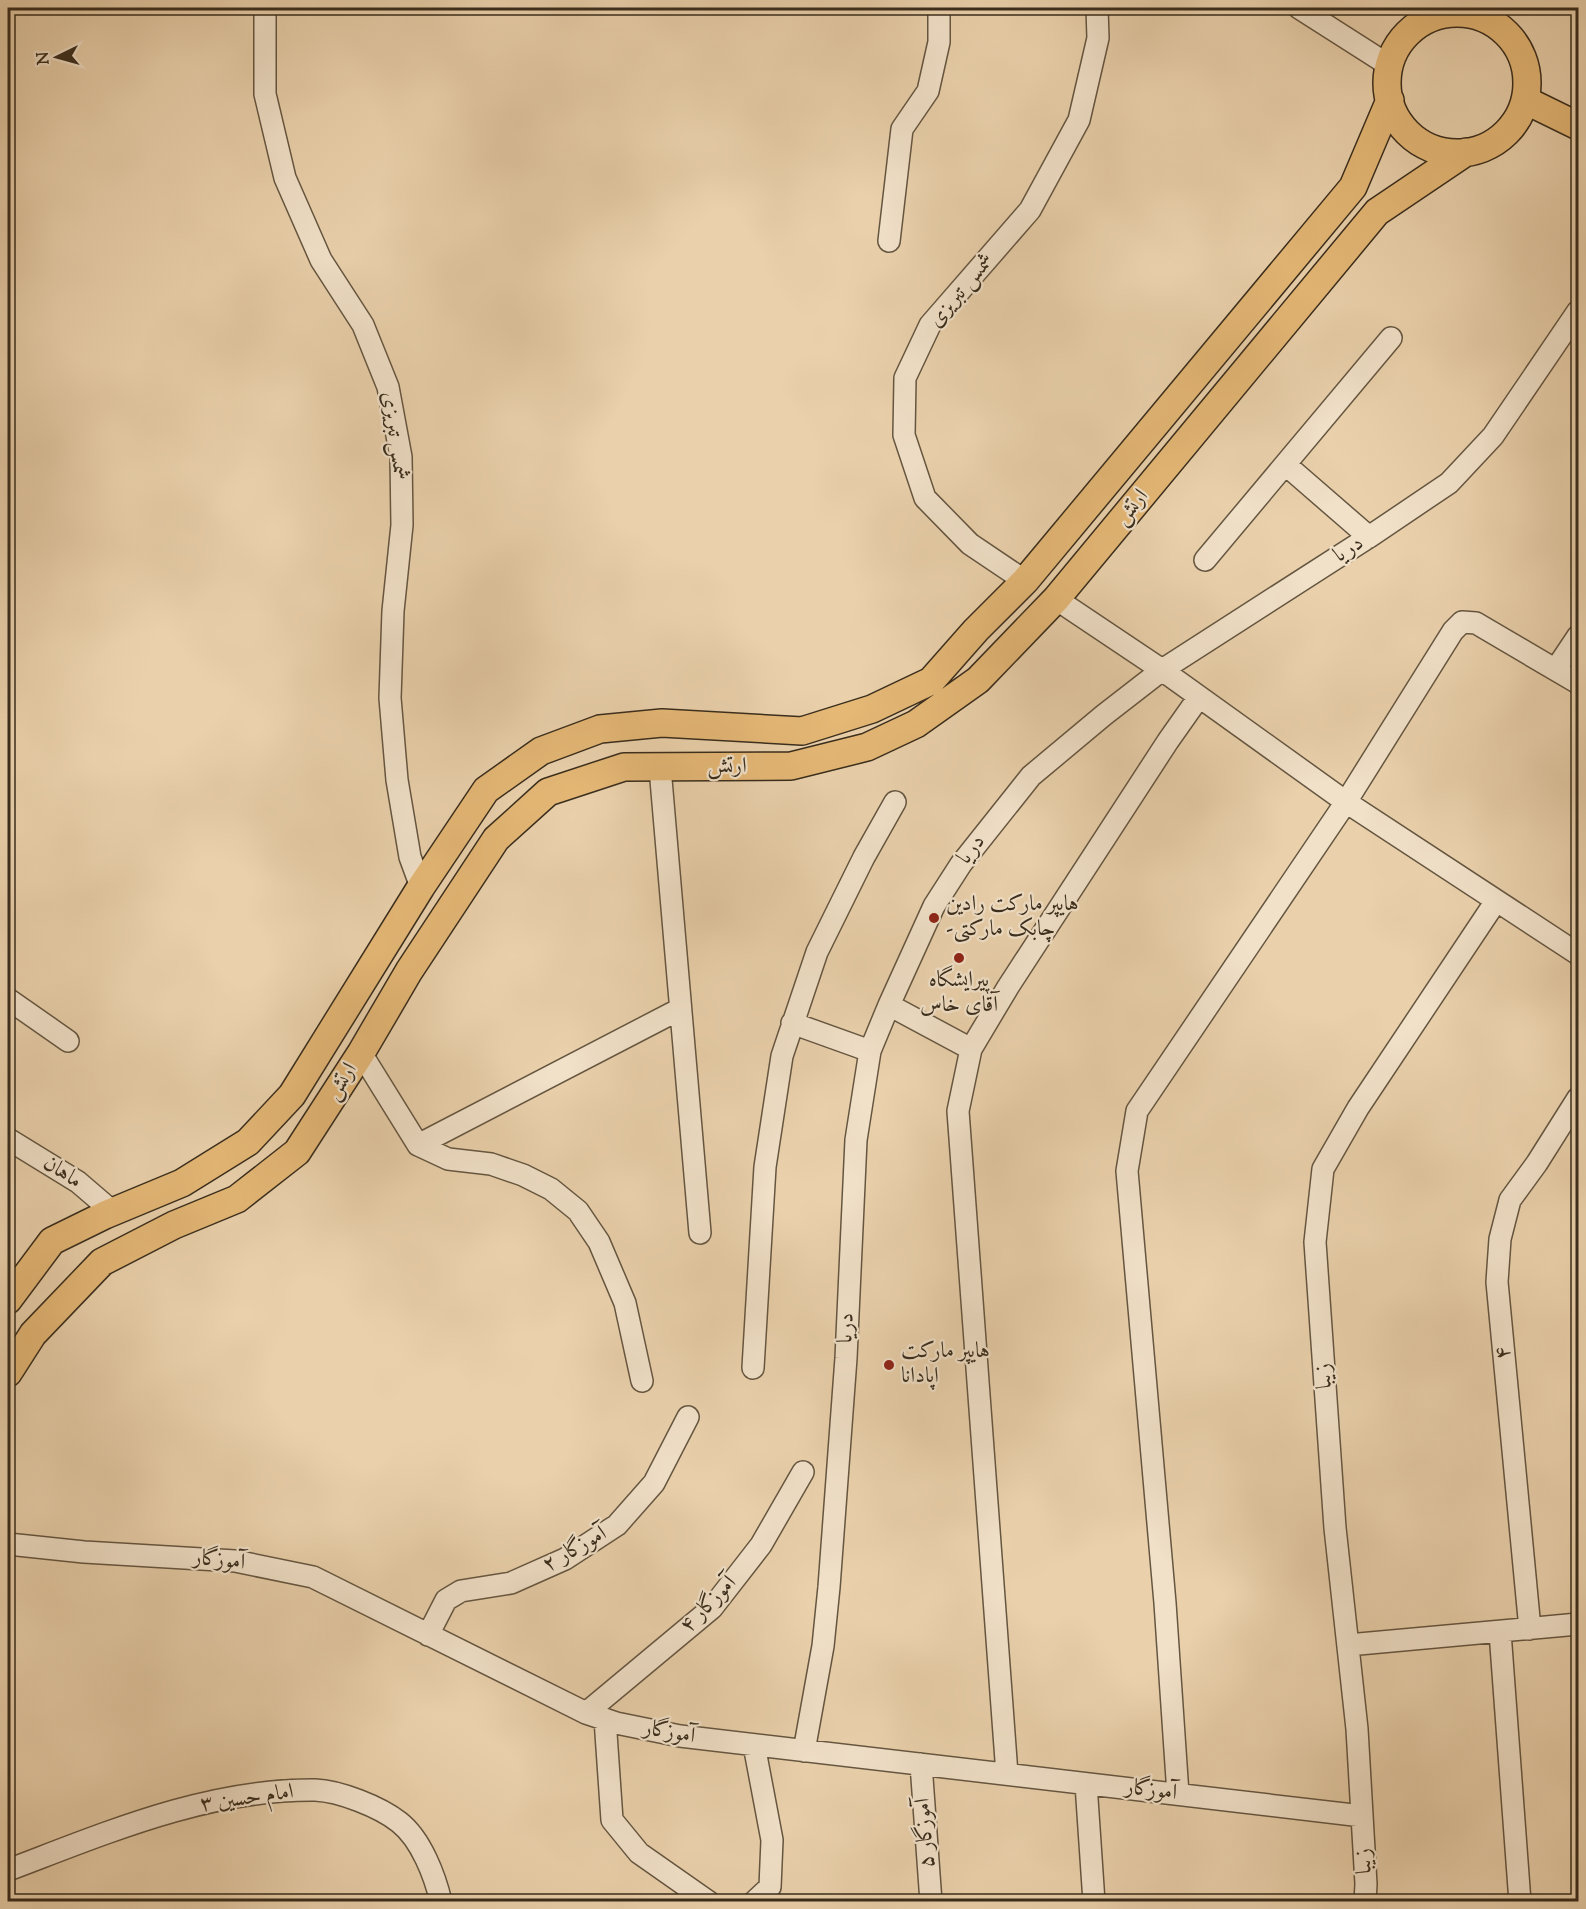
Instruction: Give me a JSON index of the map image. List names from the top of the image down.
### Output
{
  "streets": {
    "main road": ["ارتش"],
    "street": [
      "شمس تبریزی",
      "دریا",
      "ماهان",
      "۴",
      "زیبا",
      "آموزگار ۲",
      "آموزگار",
      "آموزگار ۴",
      "امام حسین ۳",
      "آموزگار ۵"
    ]
  },
  "crossings": [
    ["شمس تبریزی", "ارتش"],
    ["ارتش", "ماهان"],
    ["دریا", "آموزگار"],
    ["زیبا", "آموزگار"],
    ["آموزگار ۲", "آموزگار"],
    ["آموزگار", "آموزگار ۴"],
    ["آموزگار", "آموزگار ۵"]
  ],
  "places": ["هایپر مارکت رادین -چابک مارکتی", "پیرایشگاه آقای خاس", "هایپر مارکت اپادانا"],
  "north": "left"
}
